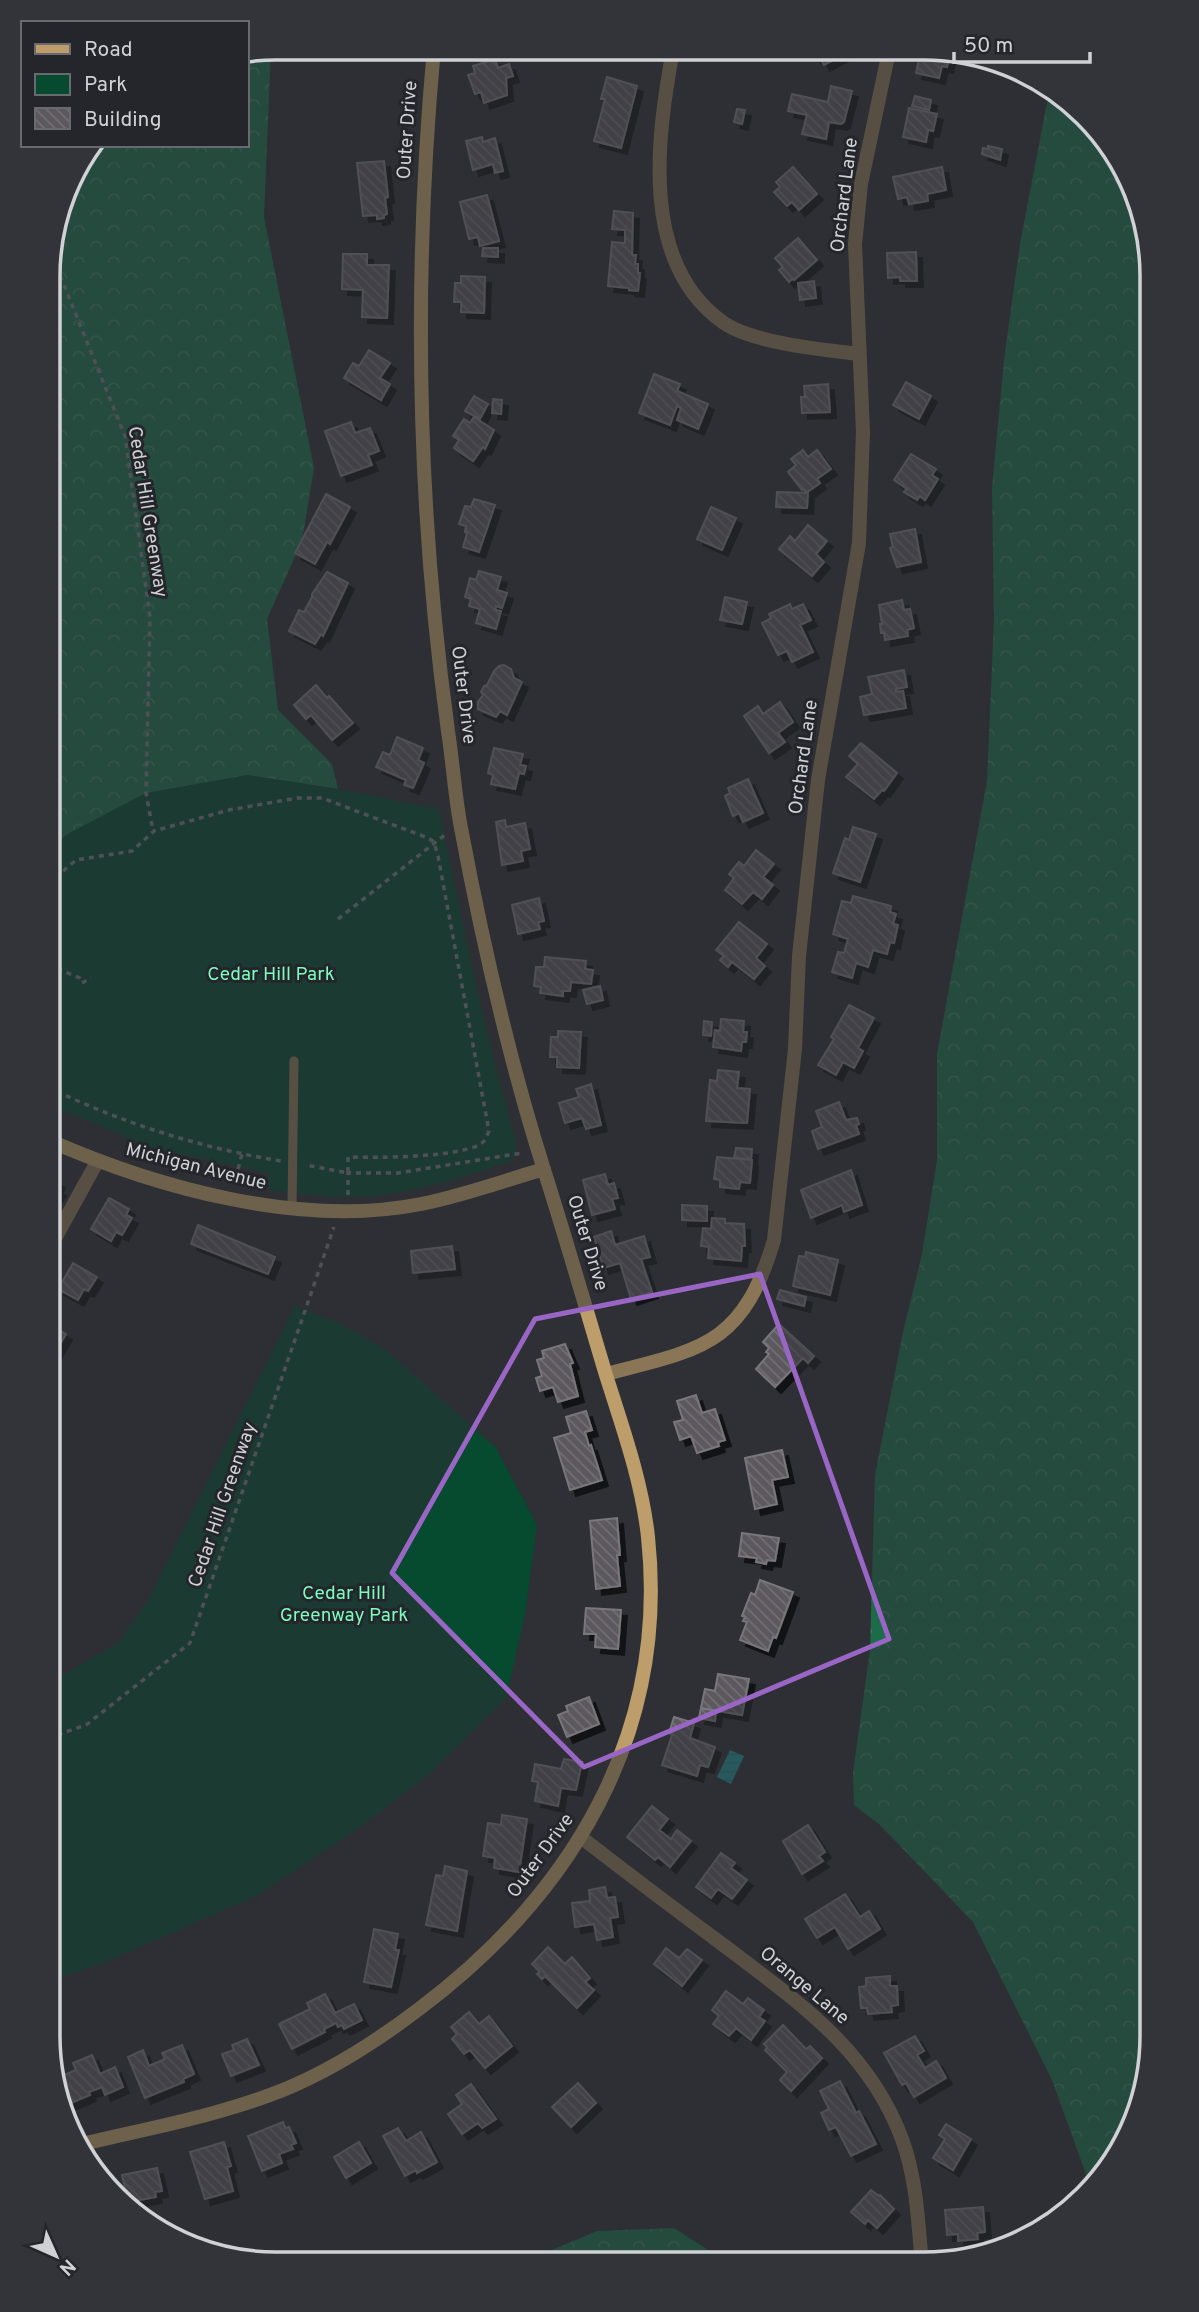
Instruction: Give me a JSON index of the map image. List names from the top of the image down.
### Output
{
  "streets": {
    "street": [
      "Outer Drive",
      "Orchard Lane",
      "Michigan Avenue",
      "Orange Lane"
    ],
    "path": ["Cedar Hill Greenway"]
  },
  "crossings": [
    ["Outer Drive", "Orchard Lane"],
    ["Outer Drive", "Michigan Avenue"],
    ["Outer Drive", "Orange Lane"],
    ["Cedar Hill Greenway", "Michigan Avenue"]
  ],
  "parks": ["Cedar Hill Park", "Cedar Hill Greenway Park"],
  "legend": ["Road", "Park", "Building"],
  "scale_bar": "50 m",
  "north": "bottom right"
}
